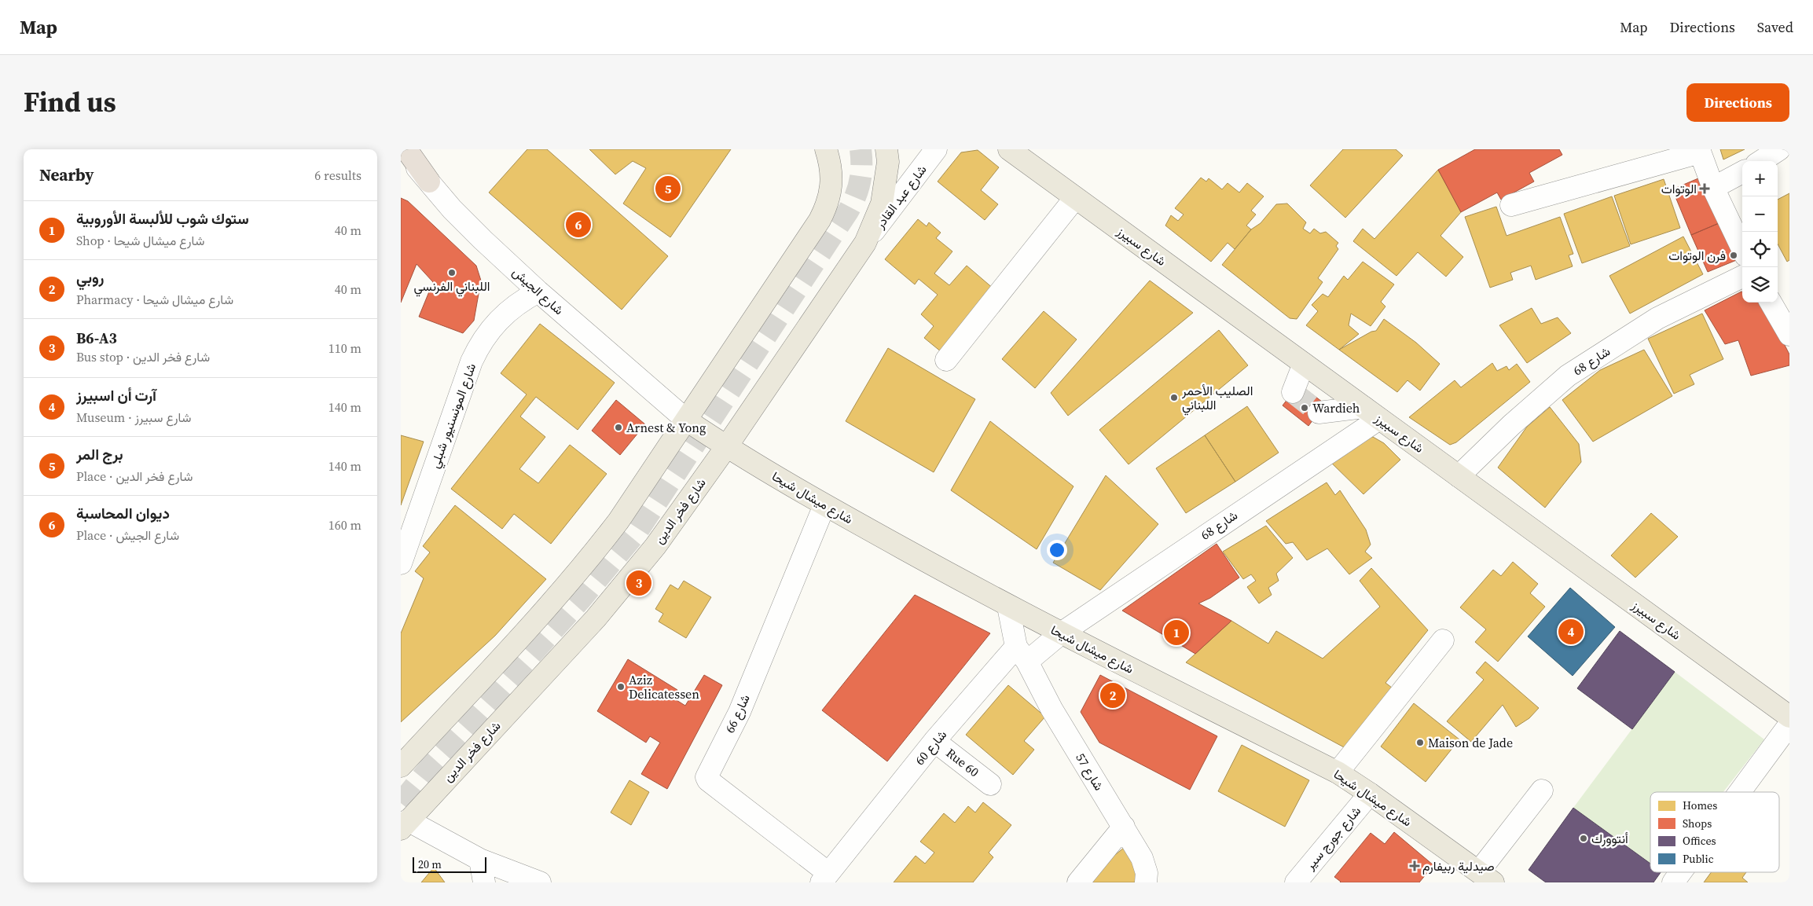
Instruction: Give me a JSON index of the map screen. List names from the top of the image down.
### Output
{
  "streets": {
    "main road": ["شارع سبيرز", "شارع ميشال شيحا", "شارع فخر الدين"],
    "street": [
      "شارع عبد القادر",
      "شارع الجيش",
      "شارع 68",
      "شارع المونسنيور شبلي",
      "شارع 66",
      "شارع 60",
      "Rue 60",
      "شارع 57",
      "شارع جورج سير"
    ]
  },
  "crossings": [
    ["شارع عبد القادر", "شارع فخر الدين"],
    ["شارع سبيرز", "شارع 68"],
    ["شارع الجيش", "شارع المونسنيور شبلي"],
    ["شارع الجيش", "شارع ميشال شيحا"],
    ["شارع 68", "شارع ميشال شيحا"],
    ["شارع ميشال شيحا", "شارع فخر الدين"],
    ["شارع ميشال شيحا", "شارع 66"],
    ["شارع ميشال شيحا", "شارع جورج سير"],
    ["شارع 66", "شارع 60"],
    ["شارع 60", "Rue 60"],
    ["شارع 60", "شارع 57"]
  ],
  "places": {
    "health": ["الوتوات", "صيدلية ربيفارم"],
    "other": [
      "فرن الوتوات",
      "اللبناني الفرنسي",
      "الصليب الأحمر اللبناني",
      "Wardieh",
      "Arnest & Yong",
      "Aziz Delicatessen",
      "Maison de Jade",
      "أنتوورك"
    ]
  },
  "legend": [
    "Homes",
    "Shops",
    "Offices",
    "Public"
  ],
  "scale_bar": "20 m",
  "page": {
    "header": "Map",
    "nav": ["Map", "Directions", "Saved"],
    "title": "Find us",
    "buttons": "Directions",
    "heading": ["Nearby", "6 results"],
    "map_buttons": ["+", "−"],
    "pins": [
      "5",
      "6",
      "3",
      "4",
      "1",
      "2"
    ],
    "list": [
      {
        "mark": "1",
        "name": "ستوك شوب للألبسة الأوروبية",
        "note": "Shop · شارع ميشال شيحا",
        "value": "40 m"
      },
      {
        "mark": "2",
        "name": "روبي",
        "note": "Pharmacy · شارع ميشال شيحا",
        "value": "40 m"
      },
      {
        "mark": "3",
        "name": "B6-A3",
        "note": "Bus stop · شارع فخر الدين",
        "value": "110 m"
      },
      {
        "mark": "4",
        "name": "آرت أن اسبيرز",
        "note": "Museum · شارع سبيرز",
        "value": "140 m"
      },
      {
        "mark": "5",
        "name": "برج المر",
        "note": "Place · شارع فخر الدين",
        "value": "140 m"
      },
      {
        "mark": "6",
        "name": "ديوان المحاسبة",
        "note": "Place · شارع الجيش",
        "value": "160 m"
      }
    ],
    "scale": "20 m"
  }
}
